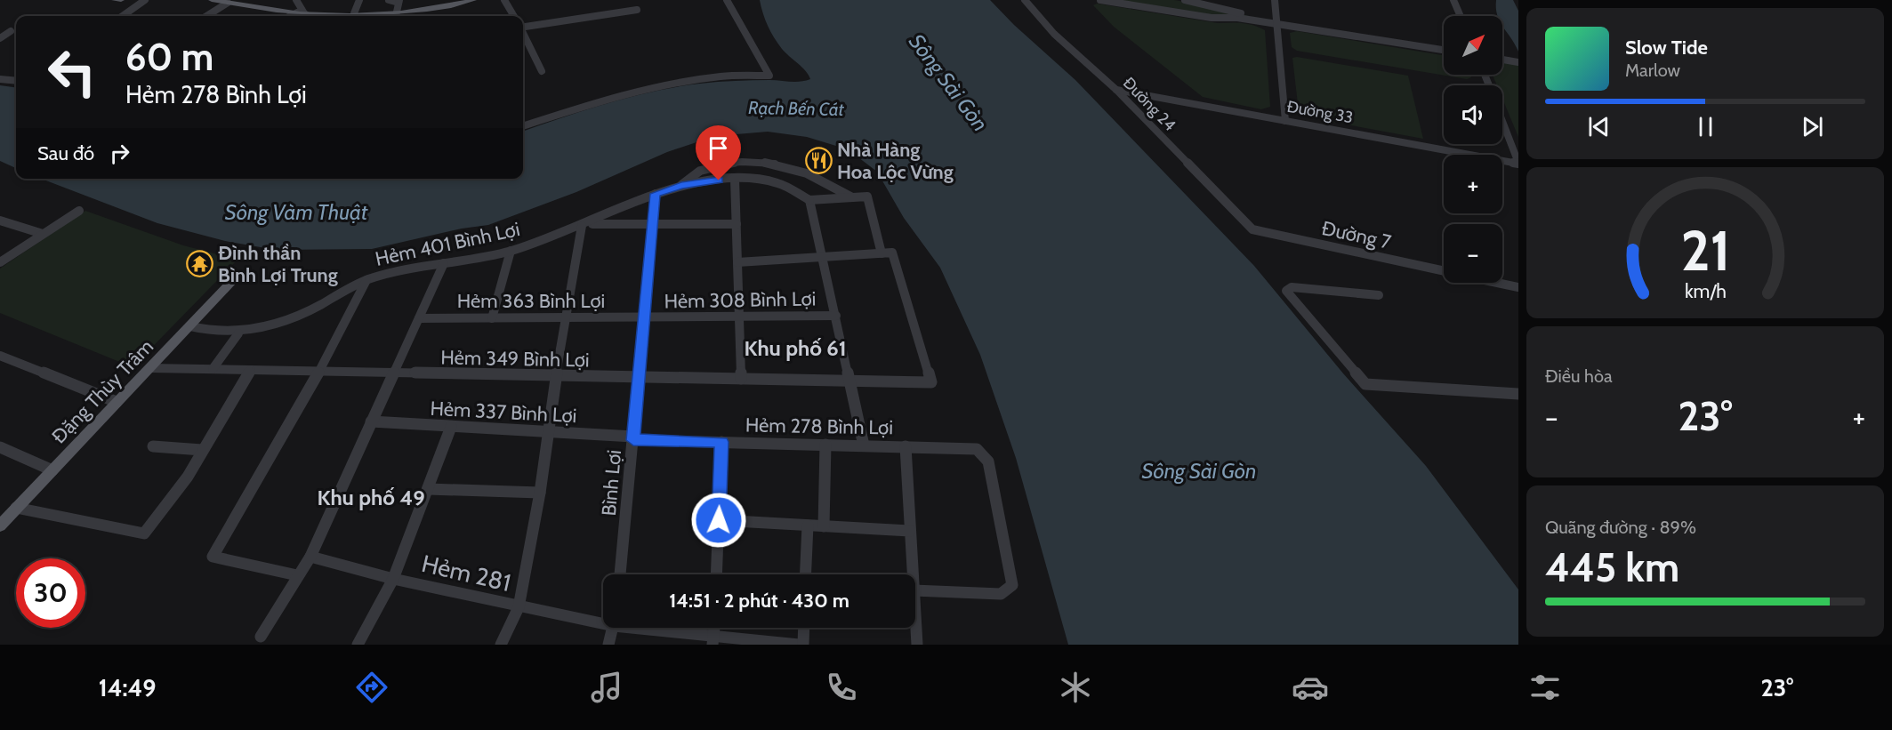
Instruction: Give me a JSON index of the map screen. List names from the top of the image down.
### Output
{
  "streets": {
    "main road": ["Đặng Thùy Trâm"],
    "street": [
      "Đường 24",
      "Đường 33",
      "Đường 7",
      "Hẻm 401 Bình Lợi",
      "Hẻm 308 Bình Lợi",
      "Hẻm 363 Bình Lợi",
      "Hẻm 349 Bình Lợi",
      "Hẻm 337 Bình Lợi",
      "Hẻm 278 Bình Lợi",
      "Bình Lợi",
      "Hẻm 281"
    ]
  },
  "crossings": [
    ["Đường 24", "Đường 33"],
    ["Đường 24", "Đường 7"],
    ["Hẻm 401 Bình Lợi", "Đặng Thùy Trâm"],
    ["Hẻm 401 Bình Lợi", "Bình Lợi"],
    ["Hẻm 308 Bình Lợi", "Hẻm 363 Bình Lợi"],
    ["Hẻm 308 Bình Lợi", "Bình Lợi"],
    ["Hẻm 363 Bình Lợi", "Bình Lợi"],
    ["Hẻm 349 Bình Lợi", "Đặng Thùy Trâm"],
    ["Hẻm 349 Bình Lợi", "Bình Lợi"],
    ["Hẻm 337 Bình Lợi", "Hẻm 278 Bình Lợi"],
    ["Hẻm 337 Bình Lợi", "Bình Lợi"],
    ["Hẻm 278 Bình Lợi", "Bình Lợi"]
  ],
  "districts": ["Khu phố 61", "Khu phố 49"],
  "water": ["Sông Sài Gòn", "Rạch Bến Cát", "Sông Vàm Thuật"],
  "places": {
    "restaurant": ["Nhà Hàng Hoa Lộc Vừng"],
    "temple": ["Đình thần Bình Lợi Trung"]
  },
  "north": "top right",
  "page": {
    "map_buttons": ["+", "−"],
    "turn": ["60 m", "Hẻm 278 Bình Lợi"],
    "song": ["Slow Tide", "Marlow"],
    "then": "Sau đó",
    "tile": [
      "Điều hòa",
      ["Quãng đường · 89%", "445 km"]
    ],
    "heat": ["−", "23°", "+"],
    "limit": "30",
    "trip": "14:51 · 2 phút · 430 m",
    "tabs": ["14:49", "23°"],
    "gauge": ["21", "km/h"]
  }
}
